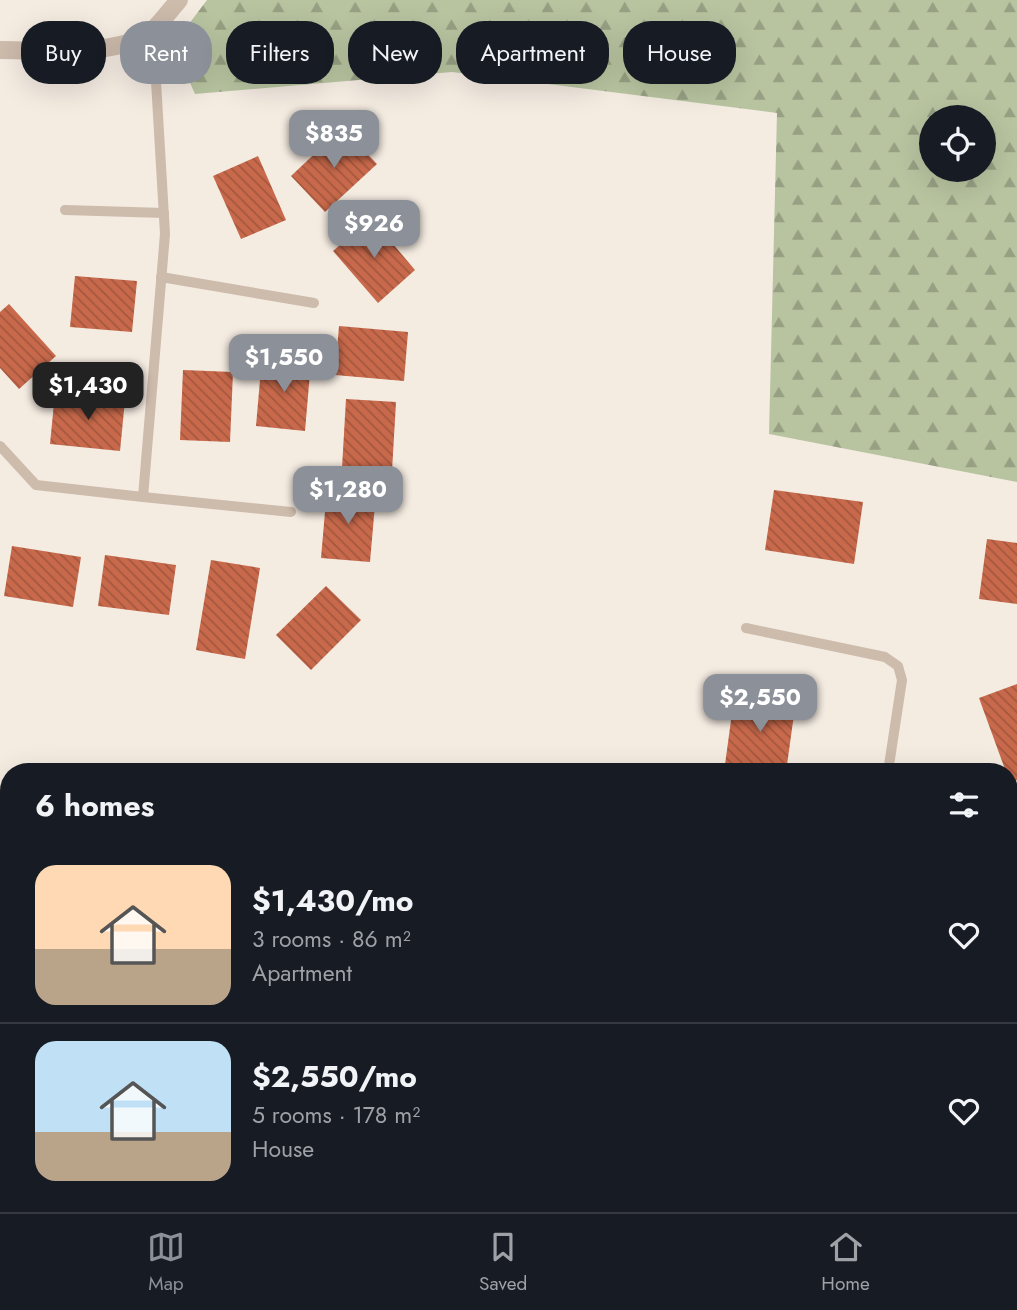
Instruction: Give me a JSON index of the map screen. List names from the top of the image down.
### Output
{
  "page": {
    "chip": [
      "Buy",
      "Rent",
      "Filters",
      "New",
      "Apartment",
      "House"
    ],
    "price": [
      "$835",
      "$926",
      "$1,550",
      "$1,430",
      "$1,280",
      "$2,550"
    ],
    "heading": "6 homes",
    "list": [
      {
        "name": "$1,430/mo",
        "note": "3 rooms · 86 m² · Apartment"
      },
      {
        "name": "$2,550/mo",
        "note": "5 rooms · 178 m² · House"
      }
    ],
    "tabs": ["Map", "Saved", "Home"]
  }
}
